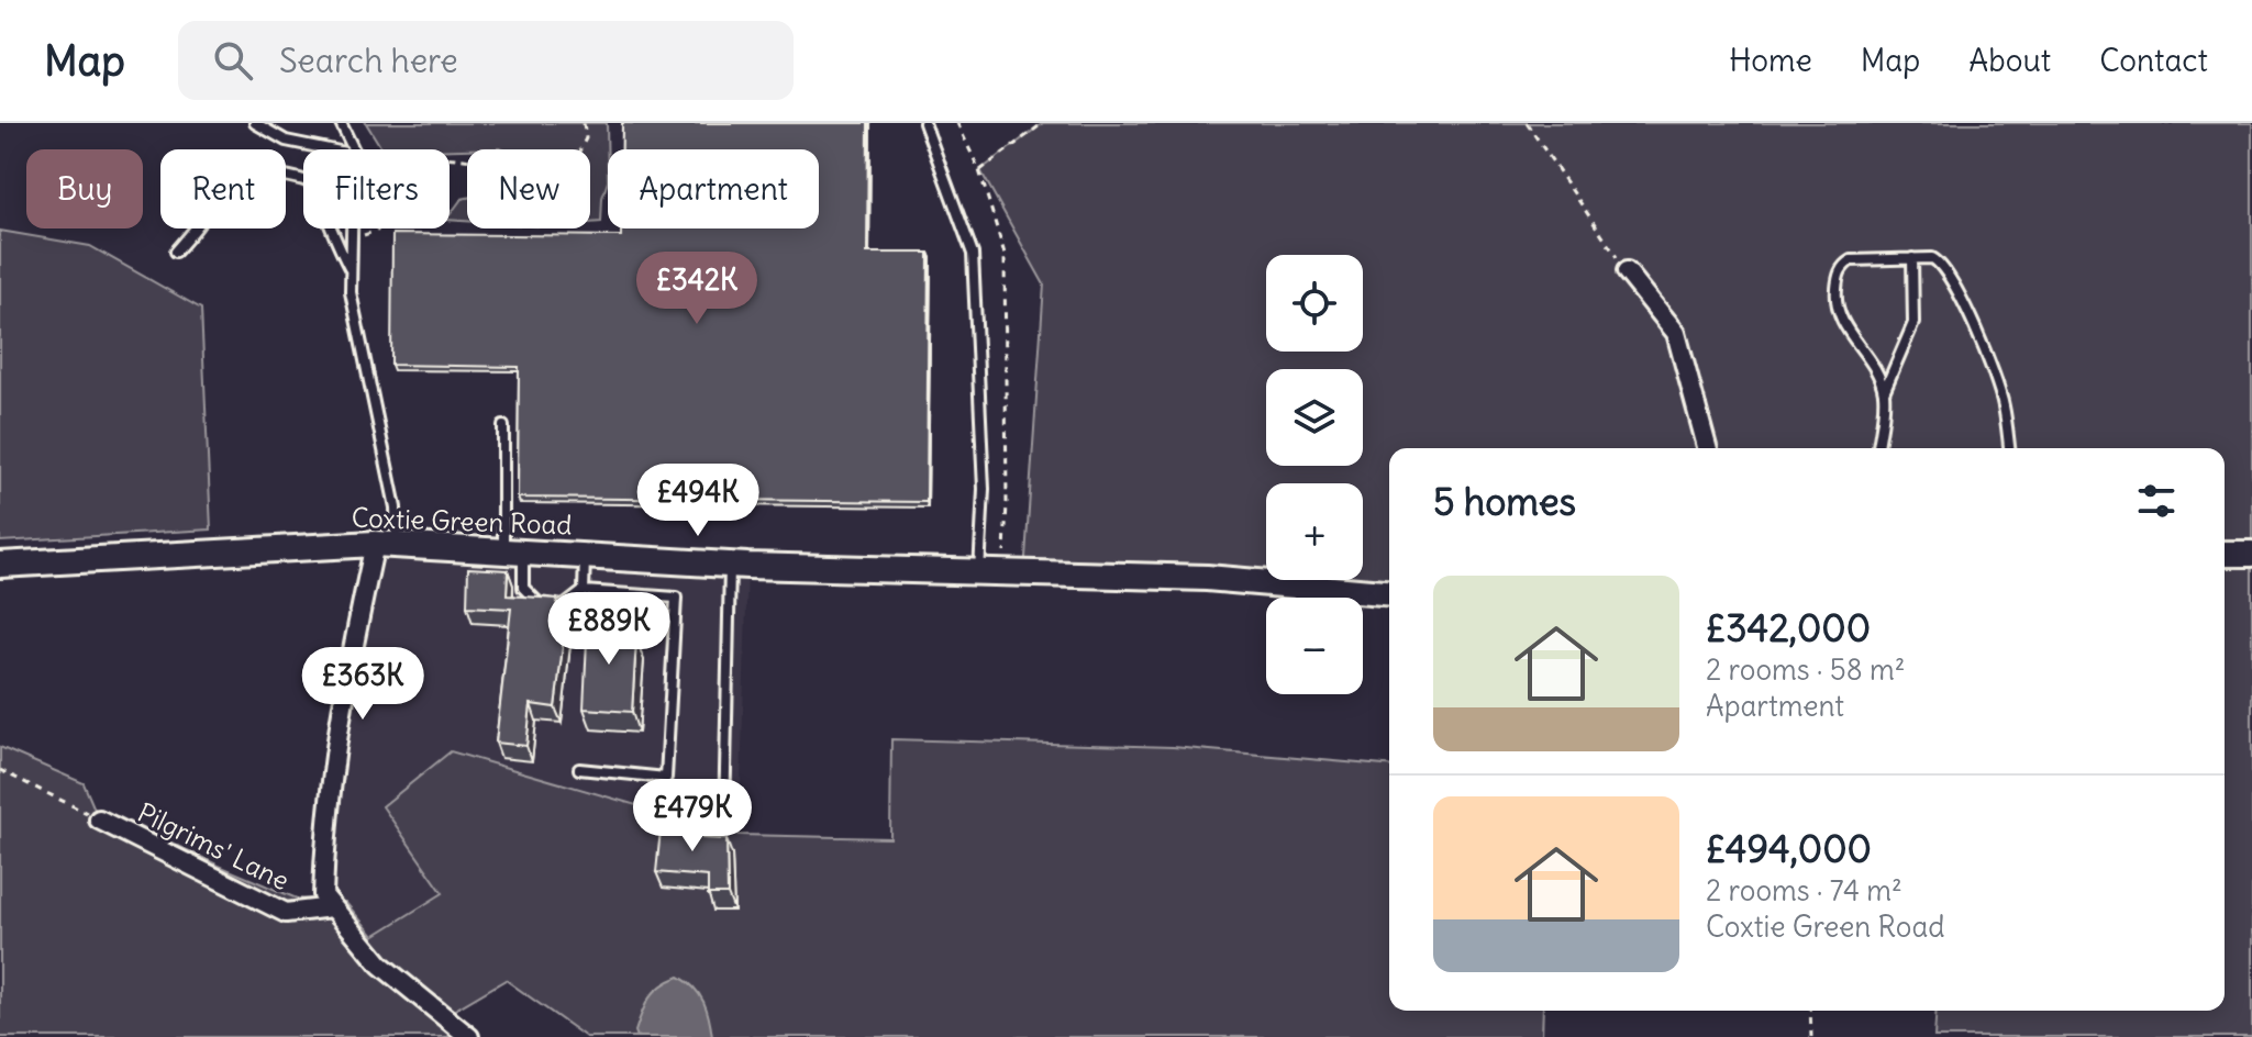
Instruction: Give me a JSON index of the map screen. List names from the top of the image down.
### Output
{
  "streets": {
    "street": ["Coxtie Green Road", "Pilgrims' Lane"]
  },
  "page": {
    "header": "Map",
    "search": "Search here",
    "nav": [
      "Home",
      "Map",
      "About",
      "Contact"
    ],
    "chip": [
      "Buy",
      "Rent",
      "Filters",
      "New",
      "Apartment"
    ],
    "price": [
      "£342K",
      "£494K",
      "£889K",
      "£363K",
      "£479K"
    ],
    "map_buttons": ["+", "−"],
    "heading": "5 homes",
    "list": [
      {
        "name": "£342,000",
        "note": "2 rooms · 58 m² · Apartment"
      },
      {
        "name": "£494,000",
        "note": "2 rooms · 74 m² · Coxtie Green Road"
      }
    ]
  }
}
